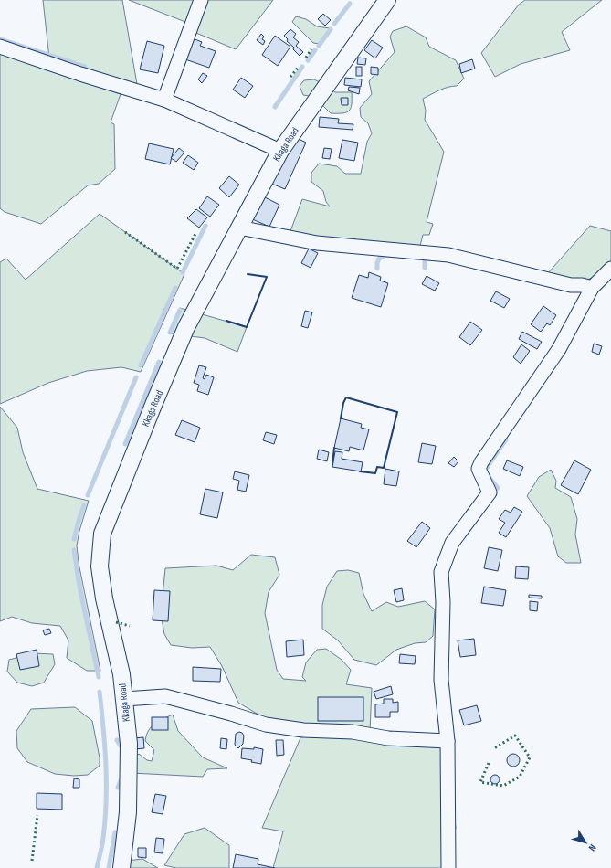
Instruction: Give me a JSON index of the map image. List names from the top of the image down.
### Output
{
  "streets": {
    "street": ["Kkaga Road"]
  },
  "north": "bottom right"
}
